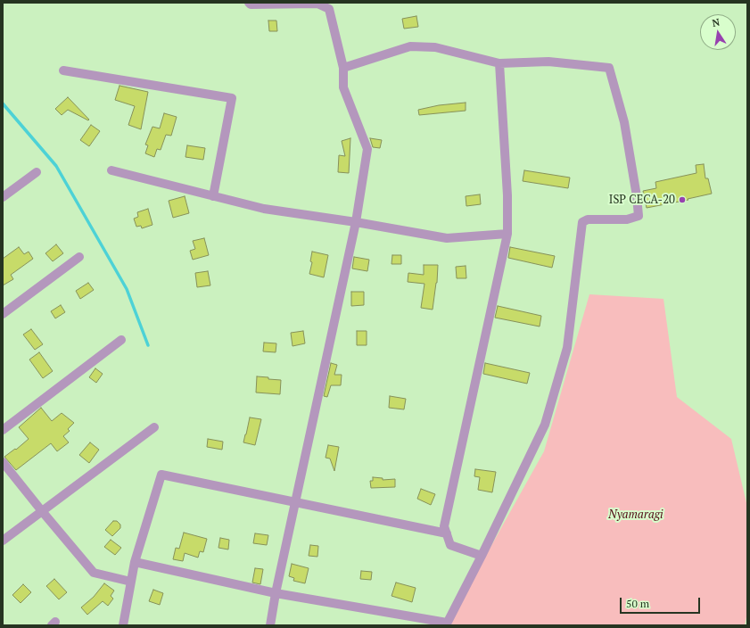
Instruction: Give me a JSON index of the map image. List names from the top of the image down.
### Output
{
  "parks": ["Nyamaragi"],
  "places": ["ISP CECA-20"],
  "scale_bar": "50 m",
  "north": "top"
}
